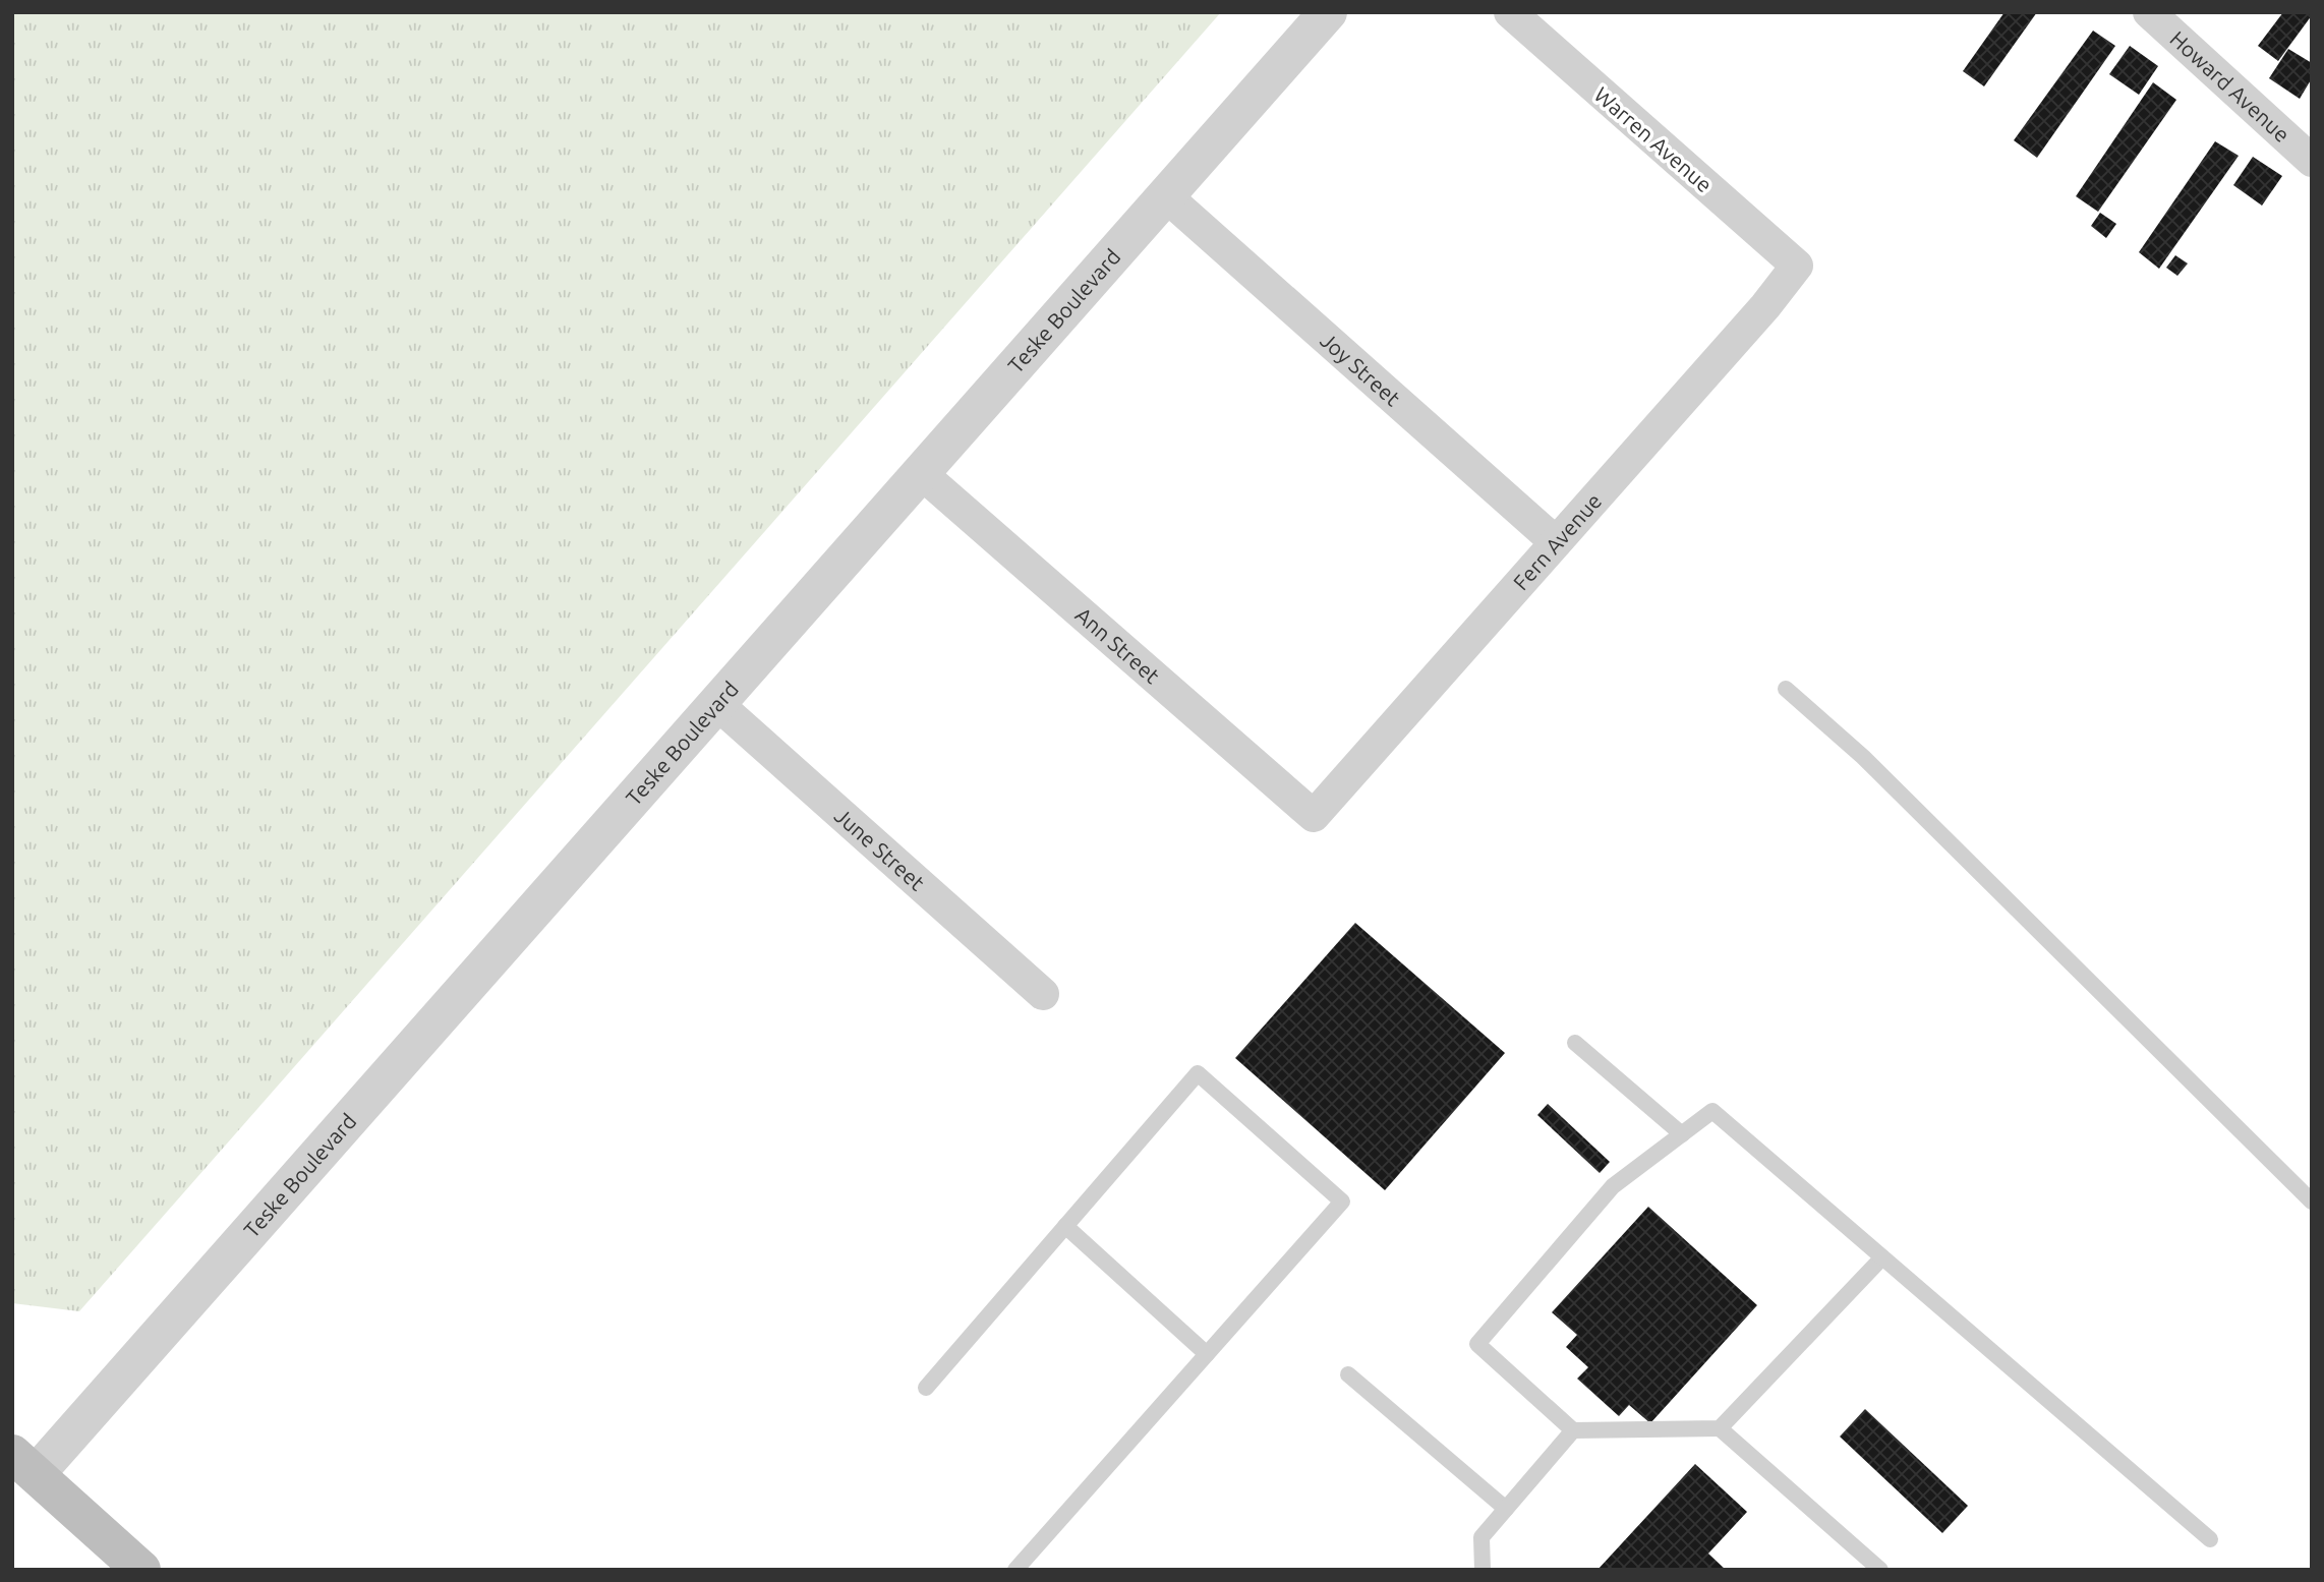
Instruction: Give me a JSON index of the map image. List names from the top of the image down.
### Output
{
  "streets": {
    "street": [
      "Howard Avenue",
      "Warren Avenue",
      "Teske Boulevard",
      "Joy Street",
      "Fern Avenue",
      "Ann Street",
      "June Street"
    ]
  },
  "crossings": [
    ["Warren Avenue", "Fern Avenue"],
    ["Teske Boulevard", "Joy Street"],
    ["Teske Boulevard", "Ann Street"],
    ["Teske Boulevard", "June Street"],
    ["Joy Street", "Fern Avenue"],
    ["Fern Avenue", "Ann Street"]
  ]
}
